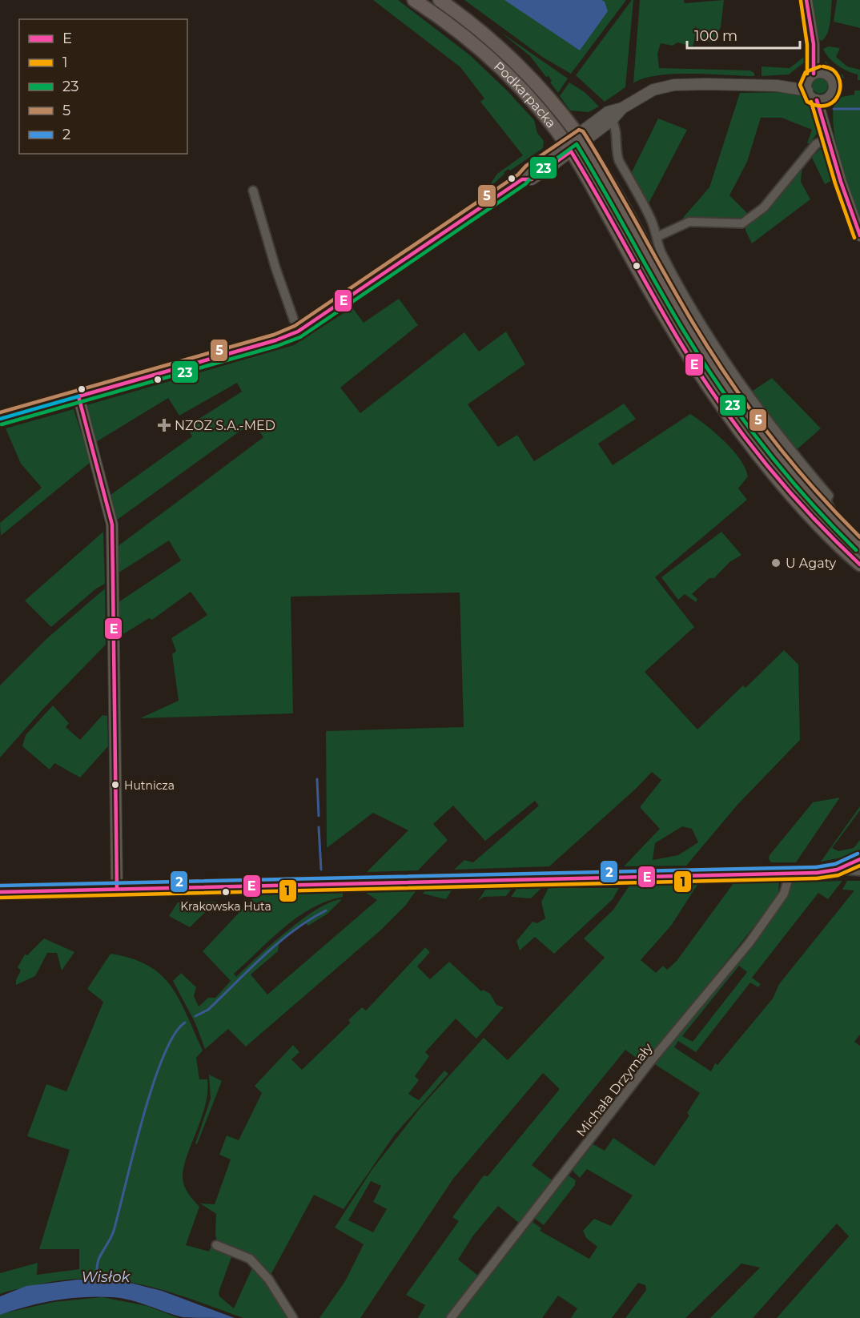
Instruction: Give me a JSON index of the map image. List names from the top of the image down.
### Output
{
  "streets": {
    "main road": ["Podkarpacka"],
    "street": ["Michała Drzymały"]
  },
  "water": ["Wisłok"],
  "places": {
    "health": ["NZOZ S.A.-MED"],
    "other": ["U Agaty", "Hutnicza", "Krakowska Huta"]
  },
  "lines": [
    "transit line E",
    "transit line 1",
    "transit line 5",
    "transit line 23",
    "transit line 2"
  ],
  "legend": [
    "E",
    "1",
    "23",
    "5",
    "2"
  ],
  "scale_bar": "100 m"
}
